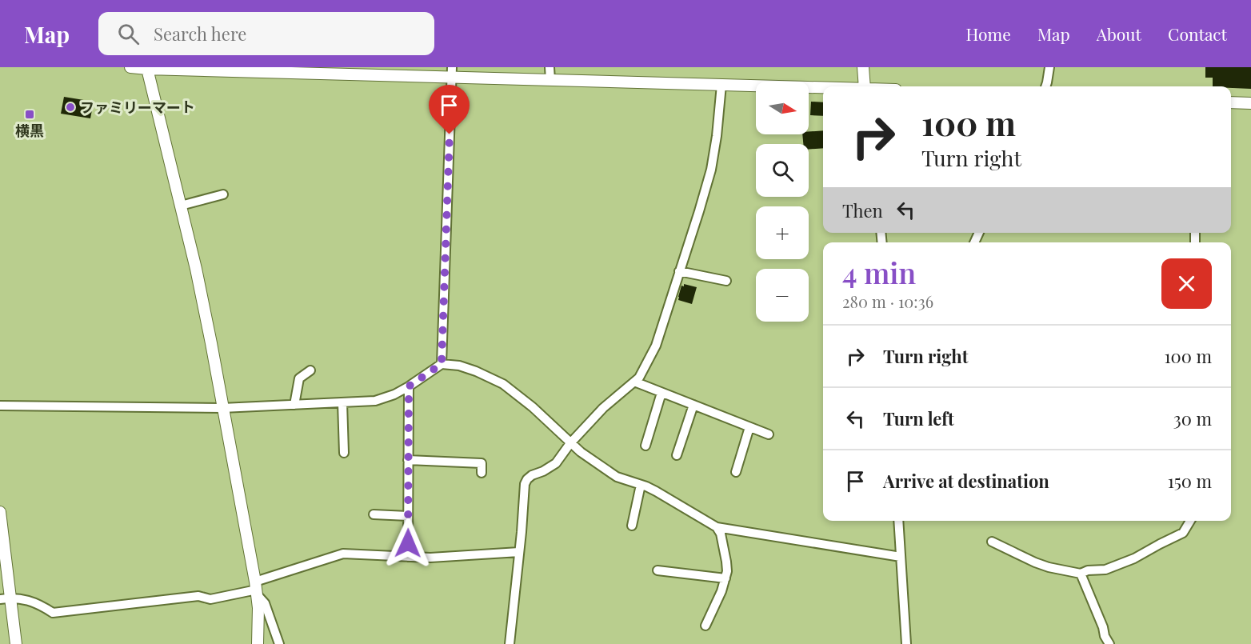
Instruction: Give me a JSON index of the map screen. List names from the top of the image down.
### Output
{
  "places": {
    "other": ["ファミリーマート"],
    "transit": ["横黒"]
  },
  "north": "right",
  "page": {
    "header": "Map",
    "search": "Search here",
    "nav": [
      "Home",
      "Map",
      "About",
      "Contact"
    ],
    "map_buttons": ["+", "−"],
    "turn": ["100 m", "Turn right"],
    "then": "Then",
    "heading": ["4 min", "280 m · 10:36"],
    "list": [
      {
        "name": "Turn right",
        "value": "100 m"
      },
      {
        "name": "Turn left",
        "value": "30 m"
      },
      {
        "name": "Arrive at destination",
        "value": "150 m"
      }
    ]
  }
}
